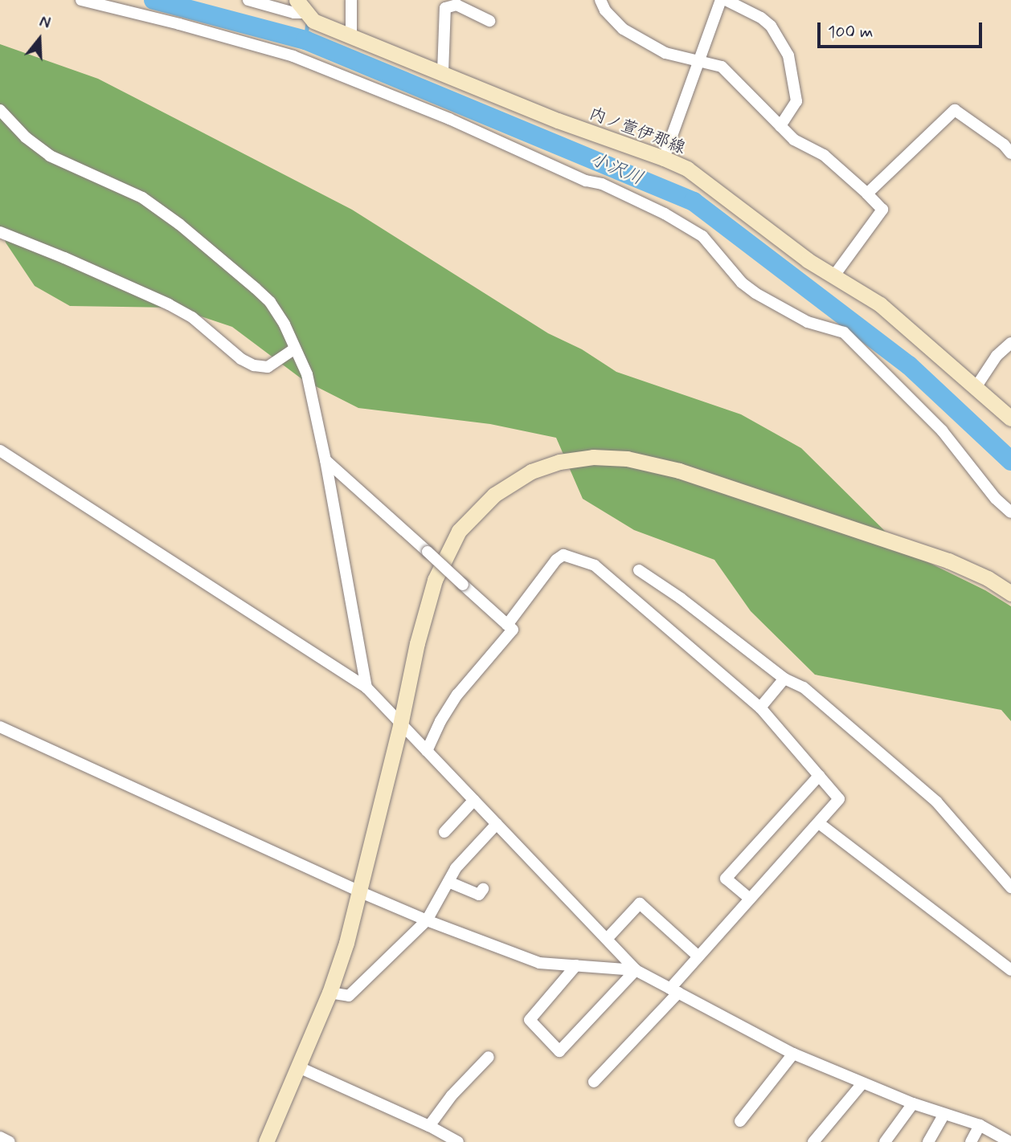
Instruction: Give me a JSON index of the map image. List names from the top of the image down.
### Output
{
  "streets": {
    "street": ["内ノ萱伊那線"]
  },
  "water": ["小沢川"],
  "scale_bar": "100 m",
  "north": "top"
}
